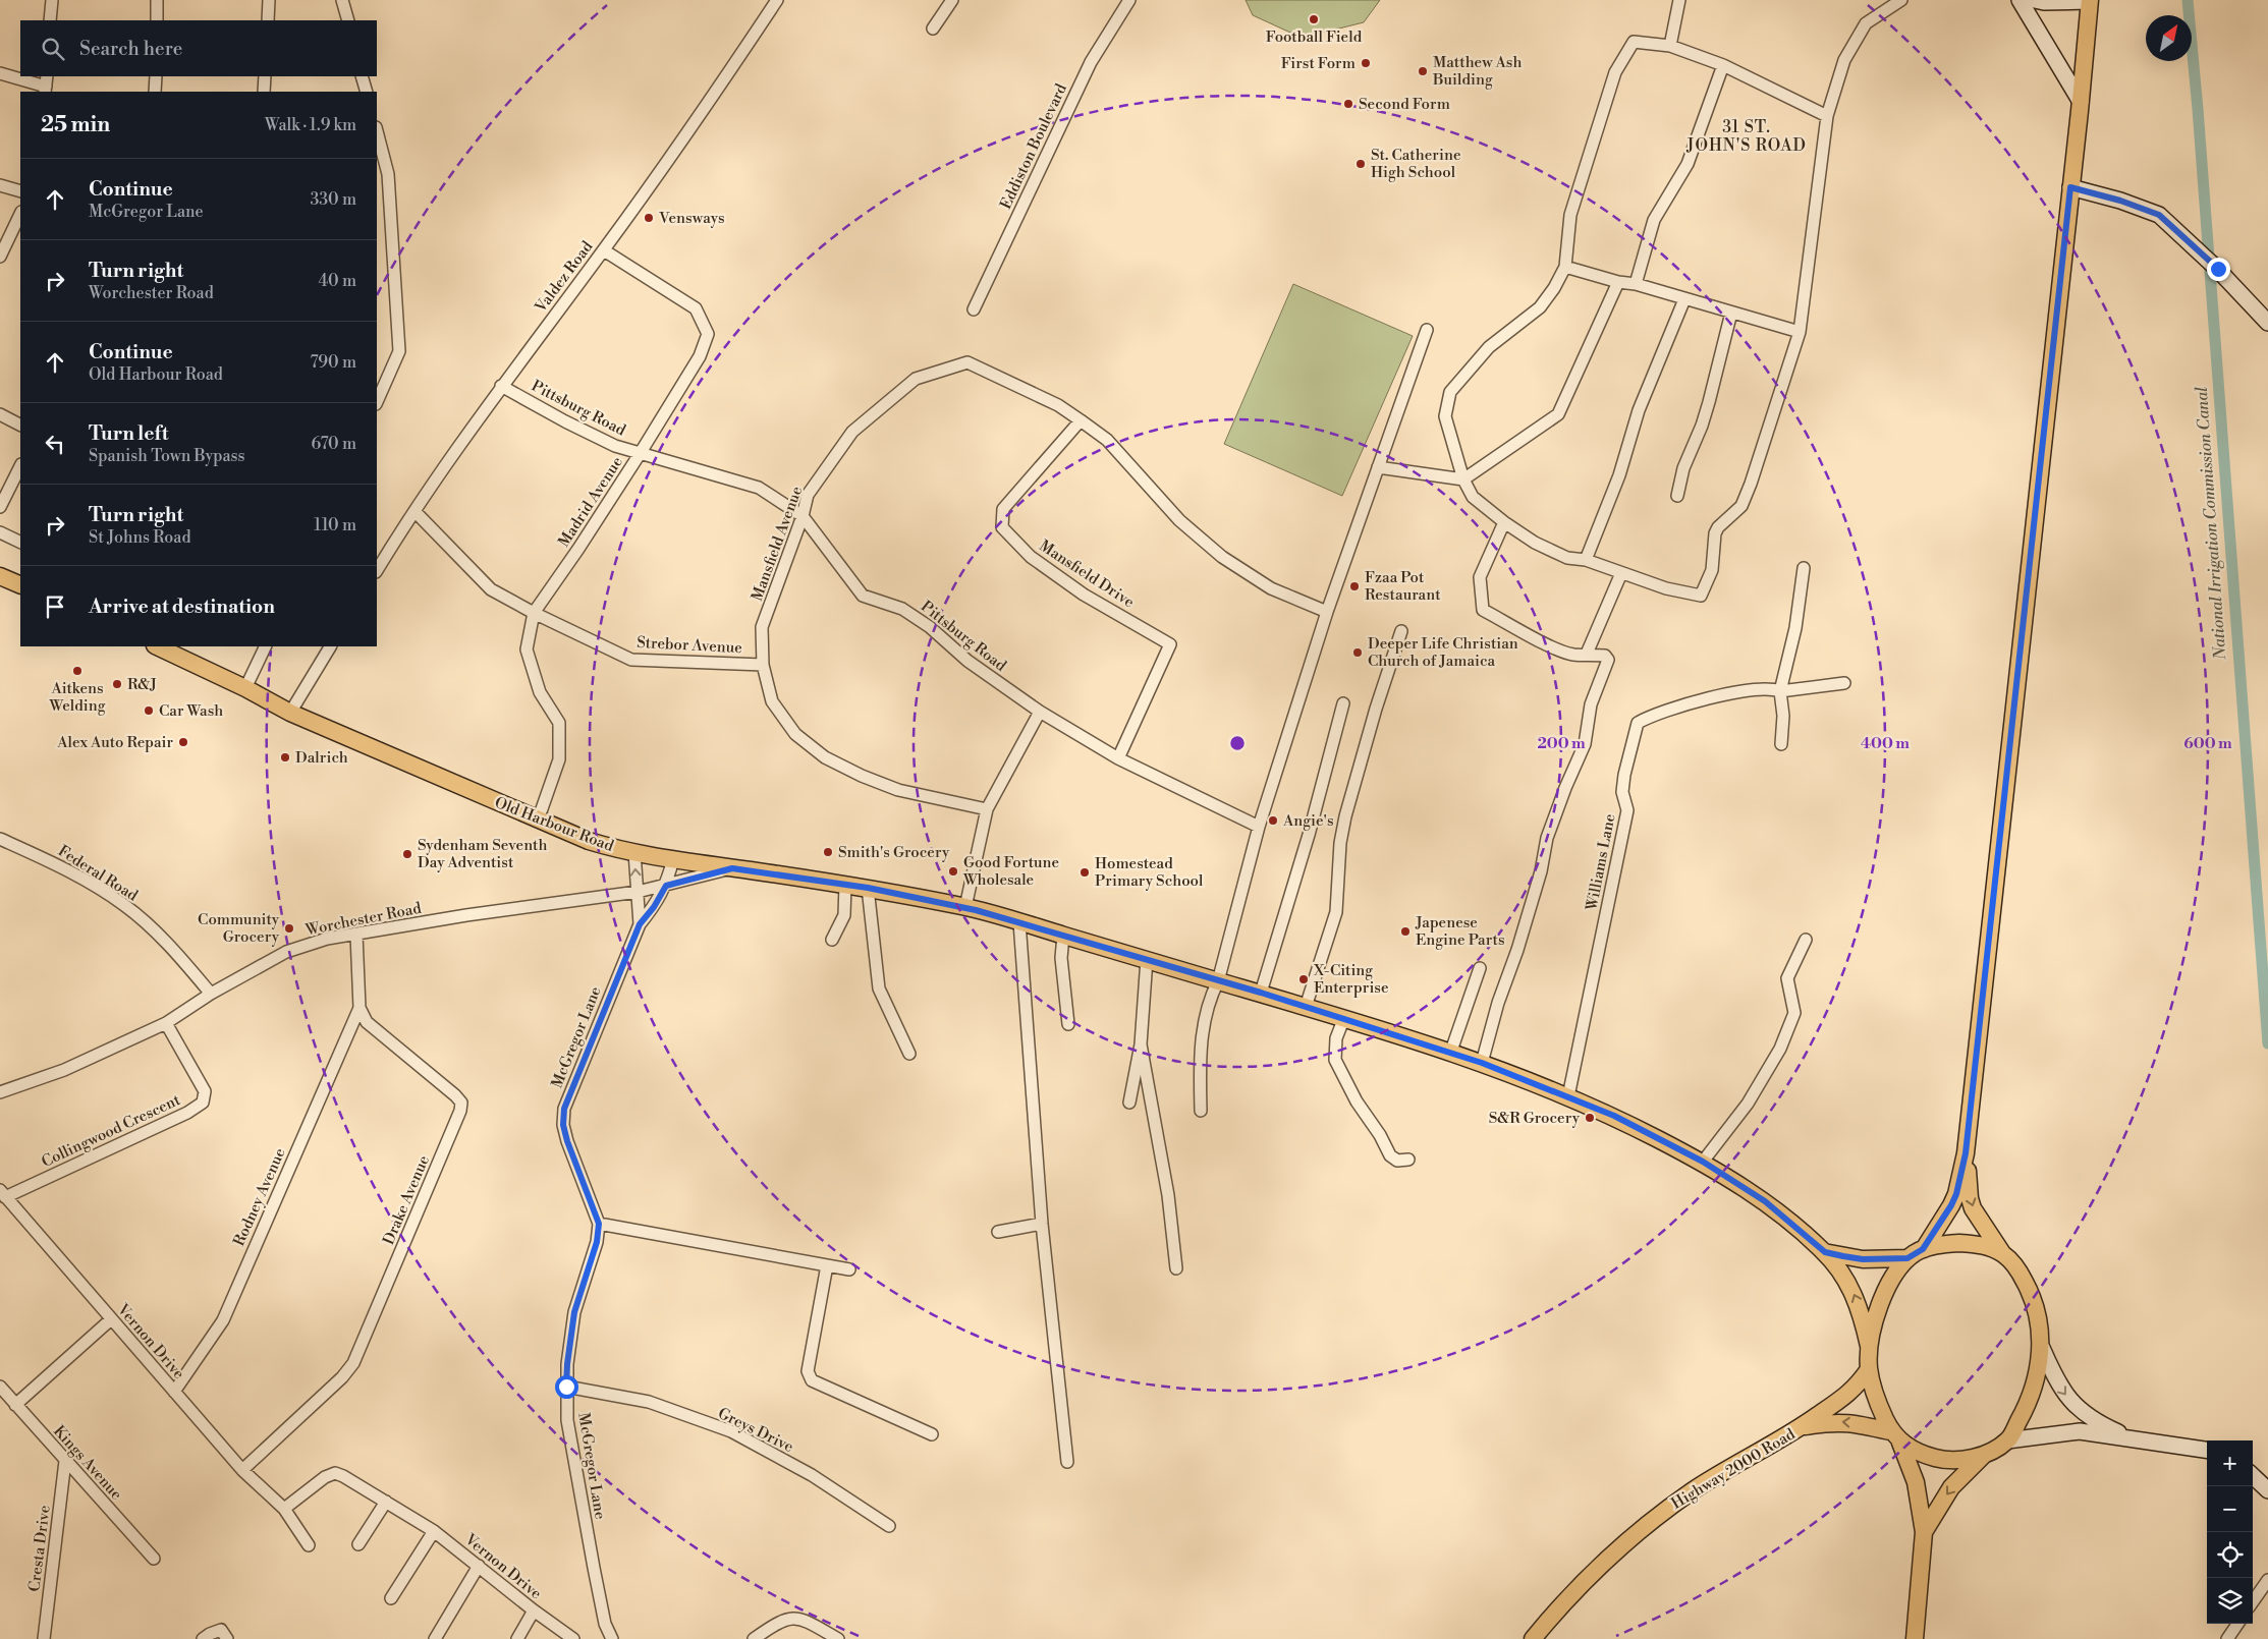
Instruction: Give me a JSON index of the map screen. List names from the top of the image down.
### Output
{
  "streets": {
    "main road": ["Old Harbour Road", "Highway 2000 Road"],
    "street": [
      "Eddiston Boulevard",
      "Valdez Road",
      "Pittsburg Road",
      "Madrid Avenue",
      "Mansfield Avenue",
      "Mansfield Drive",
      "Strebor Avenue",
      "Williams Lane",
      "Federal Road",
      "Worchester Road",
      "McGregor Lane",
      "Collingwood Crescent",
      "Rodney Avenue",
      "Drake Avenue",
      "Vernon Drive",
      "Greys Drive",
      "Kings Avenue",
      "Cresta Drive"
    ]
  },
  "crossings": [
    ["Valdez Road", "Pittsburg Road"],
    ["Valdez Road", "Madrid Avenue"],
    ["Valdez Road", "Strebor Avenue"],
    ["Pittsburg Road", "Madrid Avenue"],
    ["Pittsburg Road", "Mansfield Avenue"],
    ["Pittsburg Road", "Mansfield Drive"],
    ["Madrid Avenue", "Strebor Avenue"],
    ["Madrid Avenue", "Old Harbour Road"],
    ["Mansfield Avenue", "Mansfield Drive"],
    ["Mansfield Avenue", "Strebor Avenue"],
    ["Old Harbour Road", "Williams Lane"],
    ["Old Harbour Road", "Worchester Road"],
    ["Old Harbour Road", "McGregor Lane"],
    ["Federal Road", "Worchester Road"],
    ["Worchester Road", "McGregor Lane"],
    ["Worchester Road", "Collingwood Crescent"],
    ["McGregor Lane", "Greys Drive"],
    ["Collingwood Crescent", "Vernon Drive"],
    ["Rodney Avenue", "Drake Avenue"],
    ["Rodney Avenue", "Vernon Drive"],
    ["Drake Avenue", "Vernon Drive"],
    ["Kings Avenue", "Cresta Drive"]
  ],
  "districts": ["31 ST. JOHN'S ROAD"],
  "water": ["National Irrigation Commission Canal"],
  "places": [
    "Football Field",
    "First Form",
    "Matthew Ash Building",
    "Second Form",
    "St. Catherine High School",
    "Vensways",
    "Fzaa Pot Restaurant",
    "Deeper Life Christian Church of Jamaica",
    "Aitkens Welding",
    "R&J",
    "Car Wash",
    "Alex Auto Repair",
    "Dalrich",
    "Angie's",
    "Smith's Grocery",
    "Sydenham Seventh Day Adventist",
    "Good Fortune Wholesale",
    "Homestead Primary School",
    "Community Grocery",
    "Japenese Engine Parts",
    "X-Citing Enterprise",
    "S&R Grocery"
  ],
  "north": "top right",
  "page": {
    "search": "Search here",
    "heading": ["25 min", "Walk · 1.9 km"],
    "list": [
      ["Continue", "McGregor Lane", "330 m"],
      ["Turn right", "Worchester Road", "40 m"],
      ["Continue", "Old Harbour Road", "790 m"],
      ["Turn left", "Spanish Town Bypass", "670 m"],
      ["Turn right", "St Johns Road", "110 m"],
      "Arrive at destination"
    ],
    "map_buttons": ["+", "−"]
  },
  "rings": ["200 m", "400 m", "600 m"]
}
